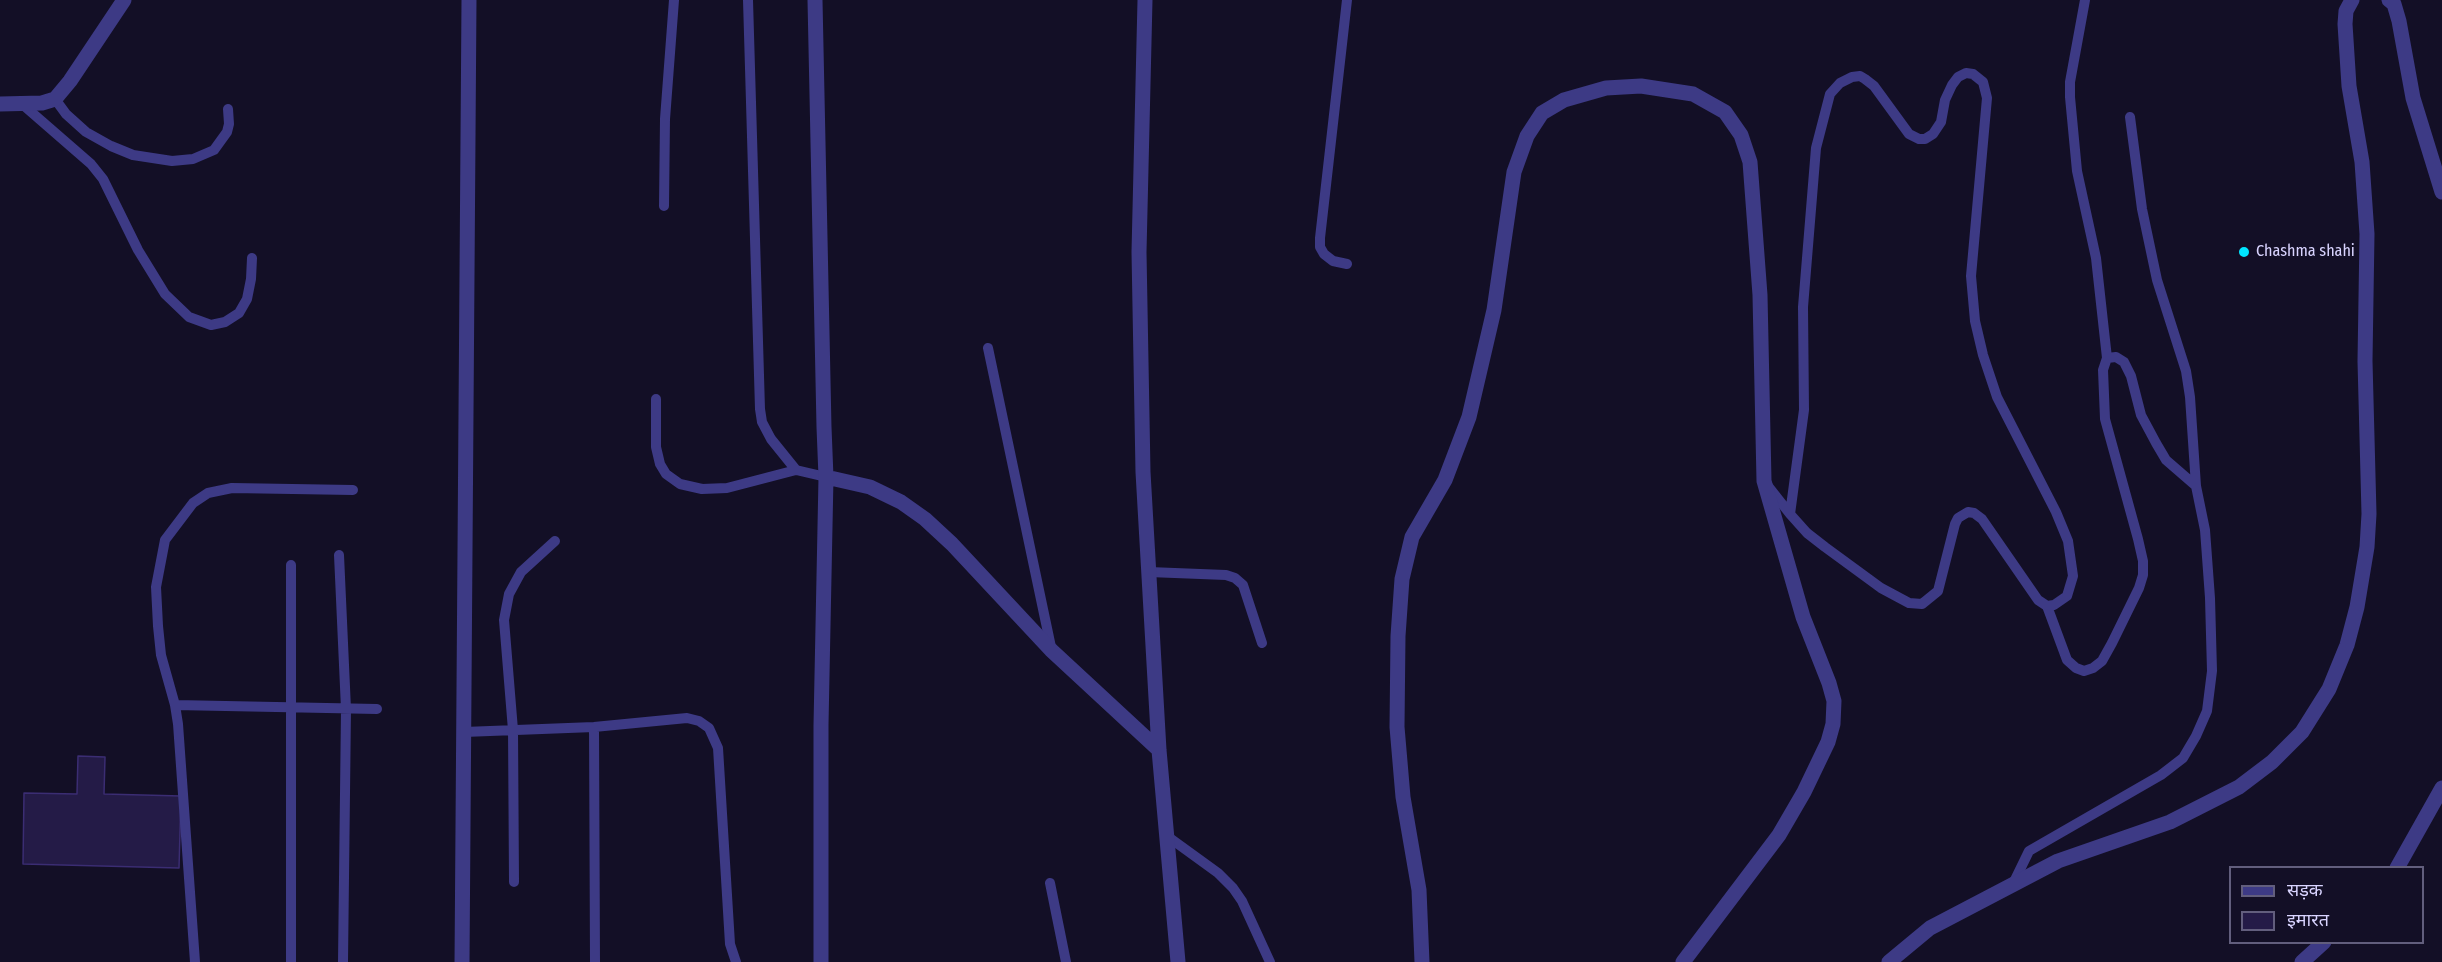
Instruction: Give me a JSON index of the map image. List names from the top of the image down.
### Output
{
  "places": ["Chashma shahi"],
  "legend": ["सड़क", "इमारत"]
}
